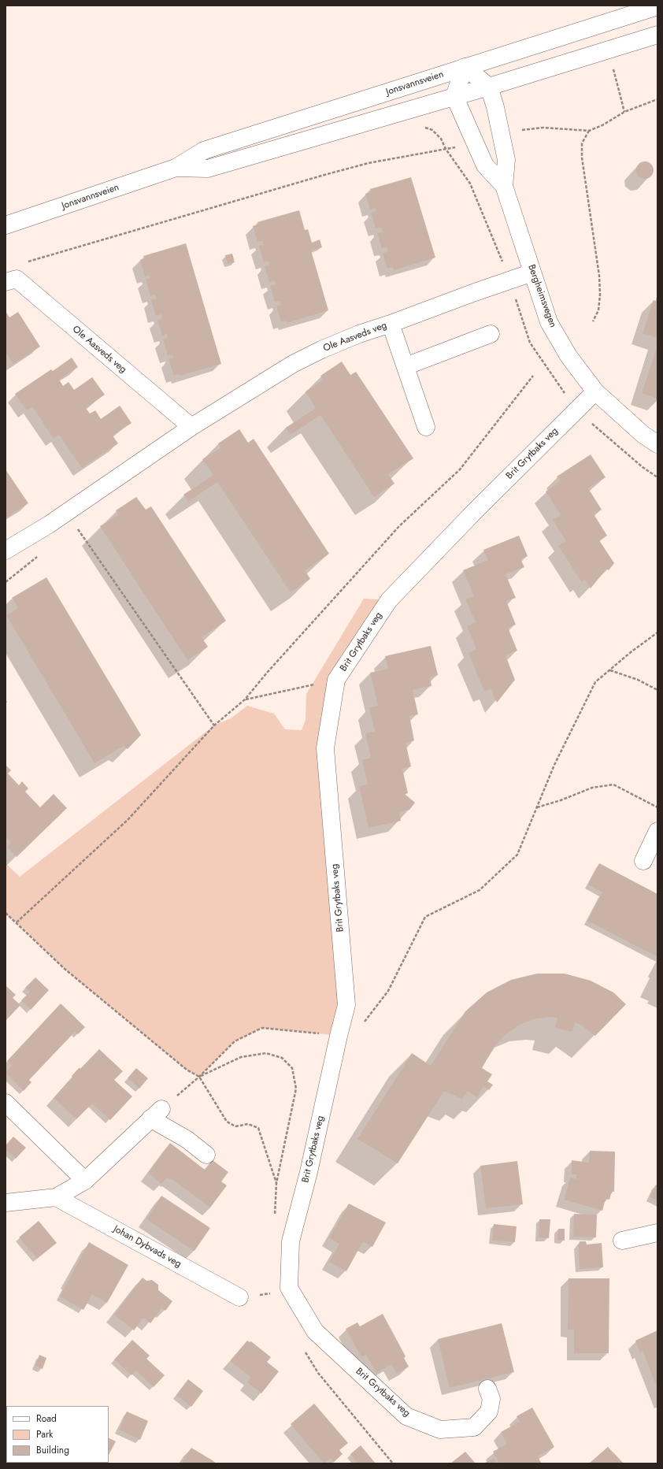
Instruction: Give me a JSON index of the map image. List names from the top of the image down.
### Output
{
  "streets": {
    "street": [
      "Jonsvannsveien",
      "Bergheimsvegen",
      "Ole Aasveds veg",
      "Brit Grytbaks veg",
      "Johan Dybvads veg"
    ]
  },
  "crossings": [
    ["Jonsvannsveien", "Bergheimsvegen"],
    ["Bergheimsvegen", "Ole Aasveds veg"],
    ["Bergheimsvegen", "Brit Grytbaks veg"]
  ],
  "legend": ["Road", "Park", "Building"]
}
